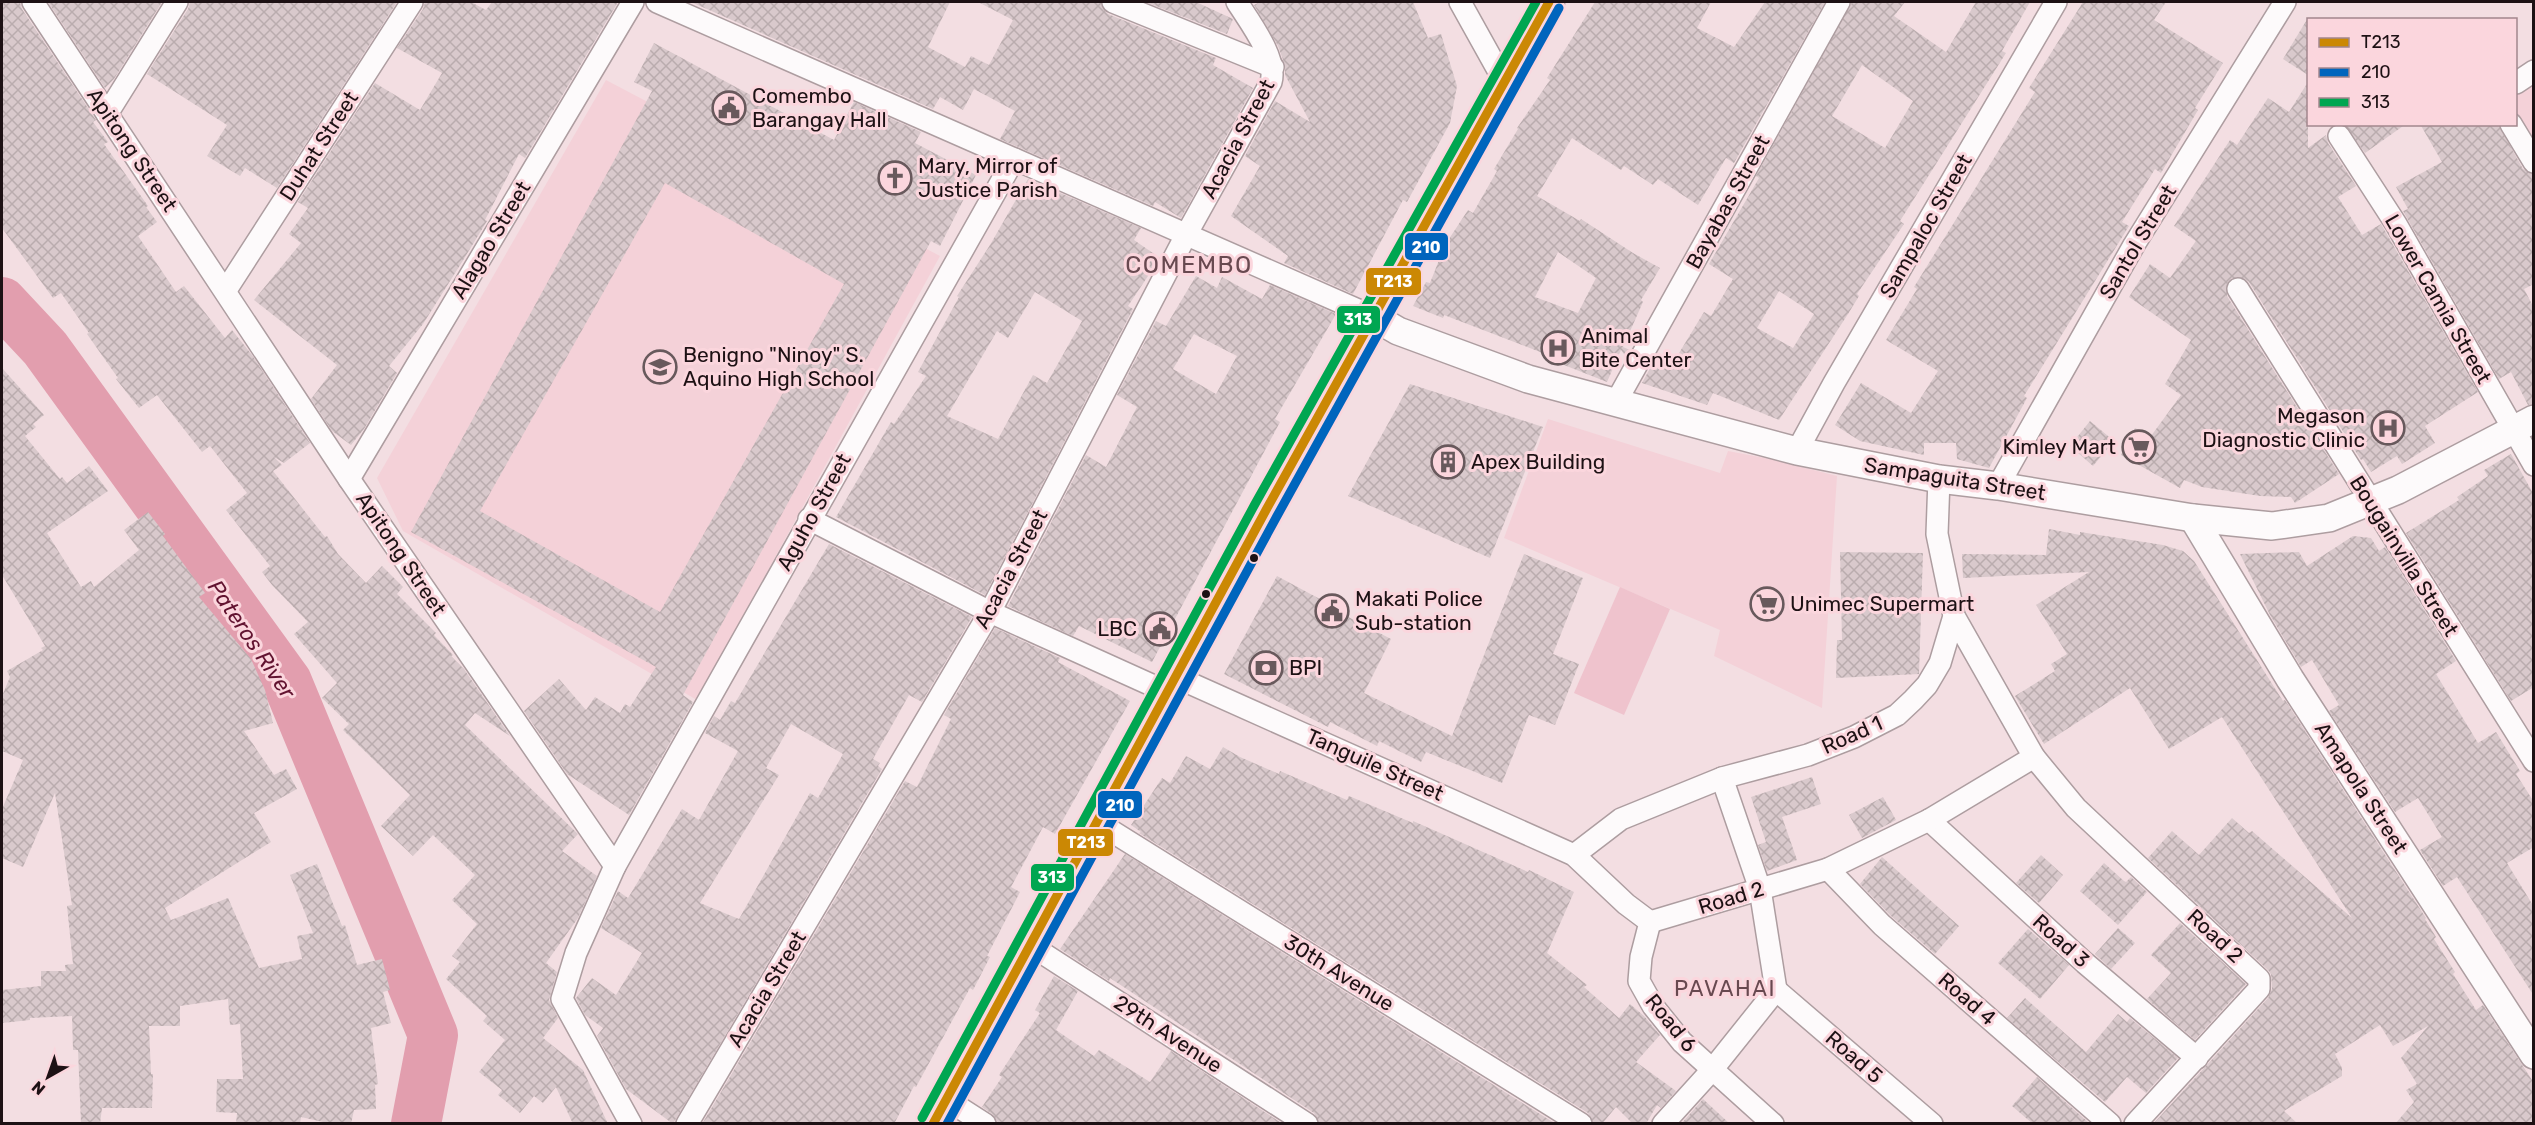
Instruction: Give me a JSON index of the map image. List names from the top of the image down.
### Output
{
  "streets": {
    "street": [
      "Acacia Street",
      "Duhat Street",
      "Apitong Street",
      "Bayabas Street",
      "Sampaloc Street",
      "Alagao Street",
      "Santol Street",
      "Lower Camia Street",
      "Sampaguita Street",
      "Aguho Street",
      "Bougainvilla Street",
      "Road 1",
      "Tanguile Street",
      "Amapola Street",
      "Road 2",
      "Road 3",
      "30th Avenue",
      "Road 4",
      "Road 6",
      "29th Avenue",
      "Road 5"
    ]
  },
  "crossings": [
    ["Acacia Street", "Tanguile Street"],
    ["Duhat Street", "Apitong Street"],
    ["Apitong Street", "Alagao Street"],
    ["Apitong Street", "Aguho Street"],
    ["Bayabas Street", "Sampaguita Street"],
    ["Sampaloc Street", "Sampaguita Street"],
    ["Santol Street", "Sampaguita Street"],
    ["Lower Camia Street", "Sampaguita Street"],
    ["Sampaguita Street", "Bougainvilla Street"],
    ["Sampaguita Street", "Road 1"],
    ["Sampaguita Street", "Amapola Street"],
    ["Aguho Street", "Tanguile Street"],
    ["Road 1", "Tanguile Street"],
    ["Road 1", "Road 2"],
    ["Road 2", "Road 3"],
    ["Road 2", "Road 4"],
    ["Road 2", "Road 6"]
  ],
  "districts": ["COMEMBO", "PAVAHAI"],
  "water": ["Pateros River"],
  "places": {
    "public building": ["Comembo Barangay Hall", "Makati Police Sub-station", "LBC"],
    "church": ["Mary, Mirror of Justice Parish"],
    "hospital": ["Animal Bite Center", "Megason Diagnostic Clinic"],
    "school or university": ["Benigno \"Ninoy\" S. Aquino High School"],
    "supermarket": ["Kimley Mart", "Unimec Supermart"],
    "building": ["Apex Building"],
    "bank": ["BPI"]
  },
  "lines": ["transit line T213", "transit line 313", "transit line 210"],
  "legend": ["T213", "210", "313"],
  "north": "bottom left"
}
